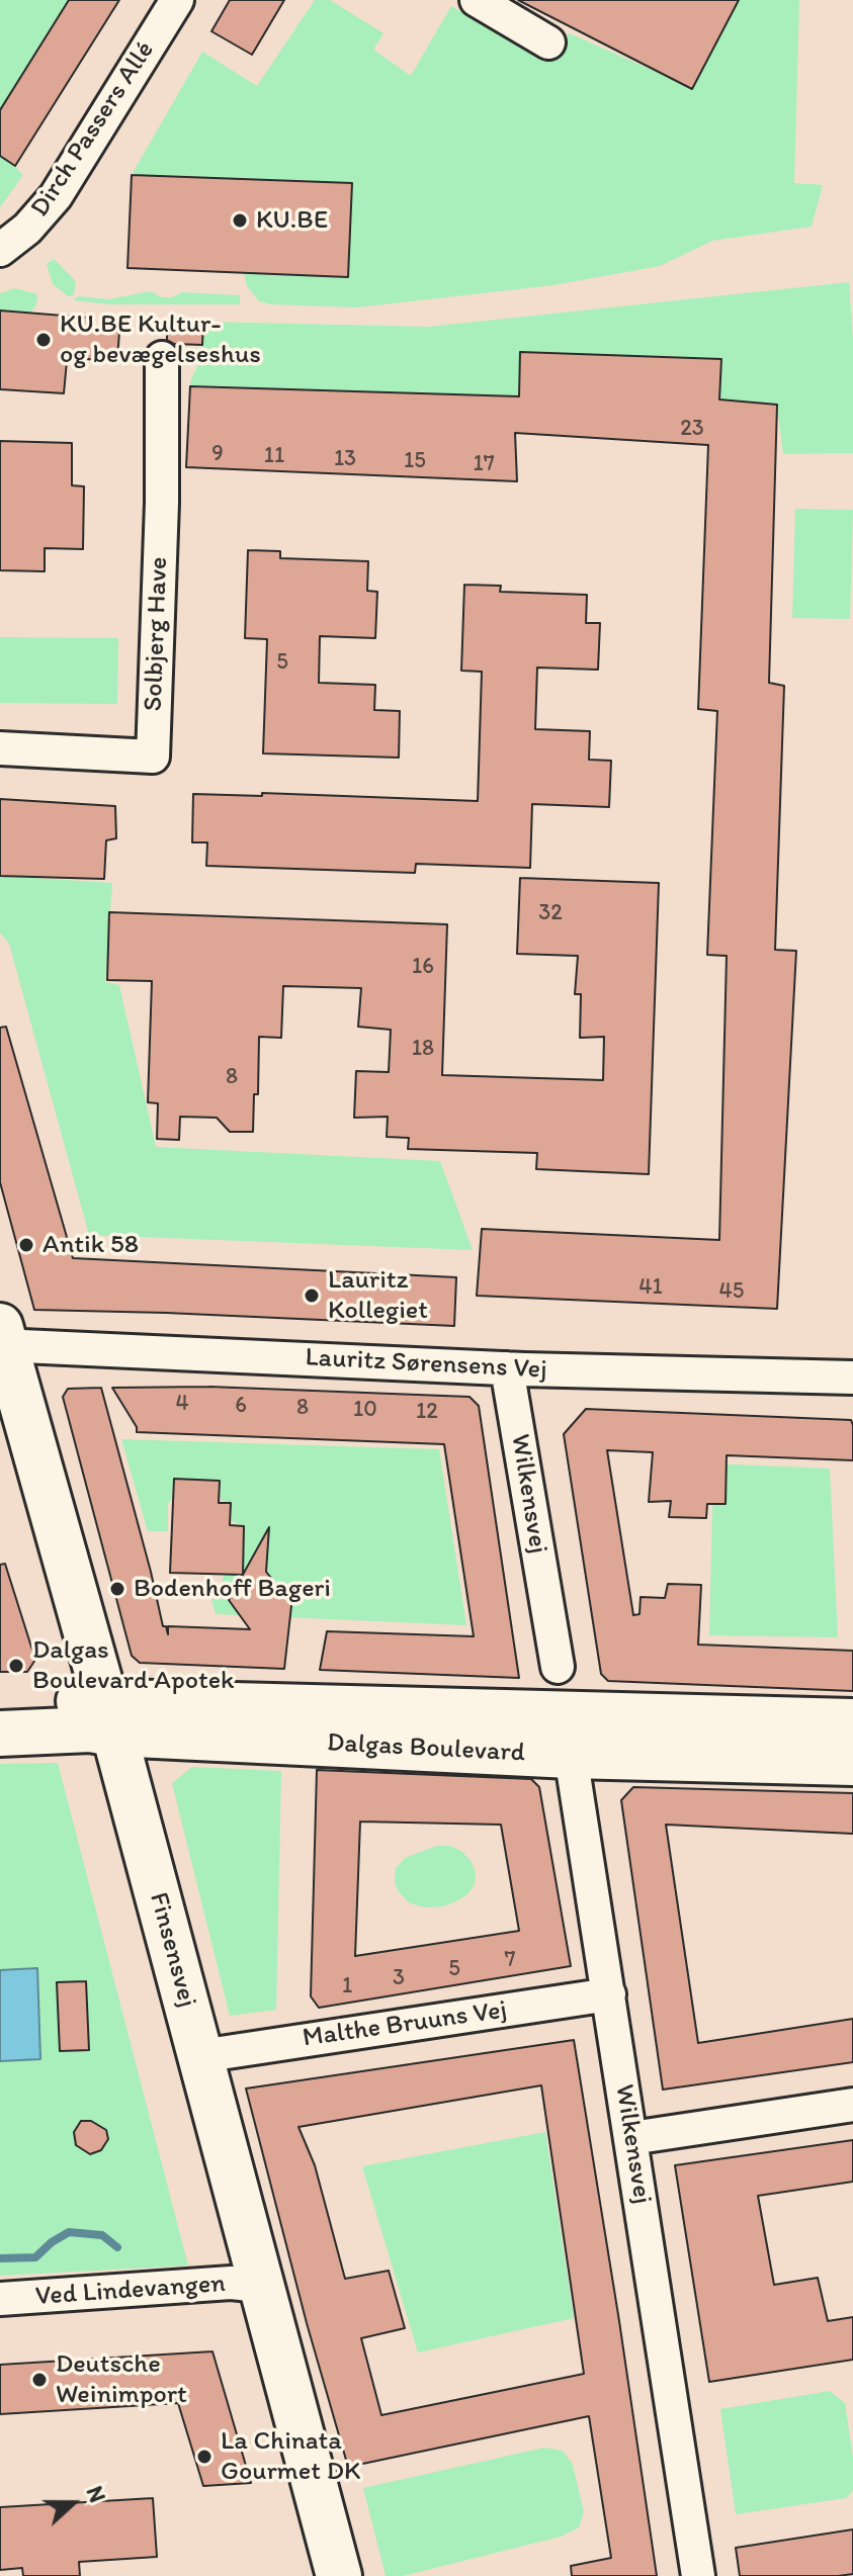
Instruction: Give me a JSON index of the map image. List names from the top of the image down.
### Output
{
  "streets": {
    "street": [
      "Dirch Passers Allé",
      "Solbjerg Have",
      "Lauritz Sørensens Vej",
      "Wilkensvej",
      "Dalgas Boulevard",
      "Finsensvej",
      "Malthe Bruuns Vej",
      "Ved Lindevangen"
    ]
  },
  "crossings": [
    ["Lauritz Sørensens Vej", "Wilkensvej"],
    ["Lauritz Sørensens Vej", "Finsensvej"],
    ["Wilkensvej", "Dalgas Boulevard"],
    ["Wilkensvej", "Malthe Bruuns Vej"],
    ["Dalgas Boulevard", "Finsensvej"],
    ["Finsensvej", "Malthe Bruuns Vej"],
    ["Finsensvej", "Ved Lindevangen"]
  ],
  "places": [
    "KU.BE",
    "KU.BE Kultur- og bevægelseshus",
    "Antik 58",
    "Lauritz Kollegiet",
    "Bodenhoff Bageri",
    "Dalgas Boulevard Apotek",
    "Deutsche Weinimport",
    "La Chinata Gourmet DK"
  ],
  "house_numbers": [
    "23",
    "9",
    "11",
    "13",
    "15",
    "17",
    "5",
    "32",
    "16",
    "18",
    "8",
    "41",
    "45",
    "4",
    "6",
    "8",
    "10",
    "12",
    "7",
    "5",
    "3",
    "1"
  ],
  "north": "right"
}
